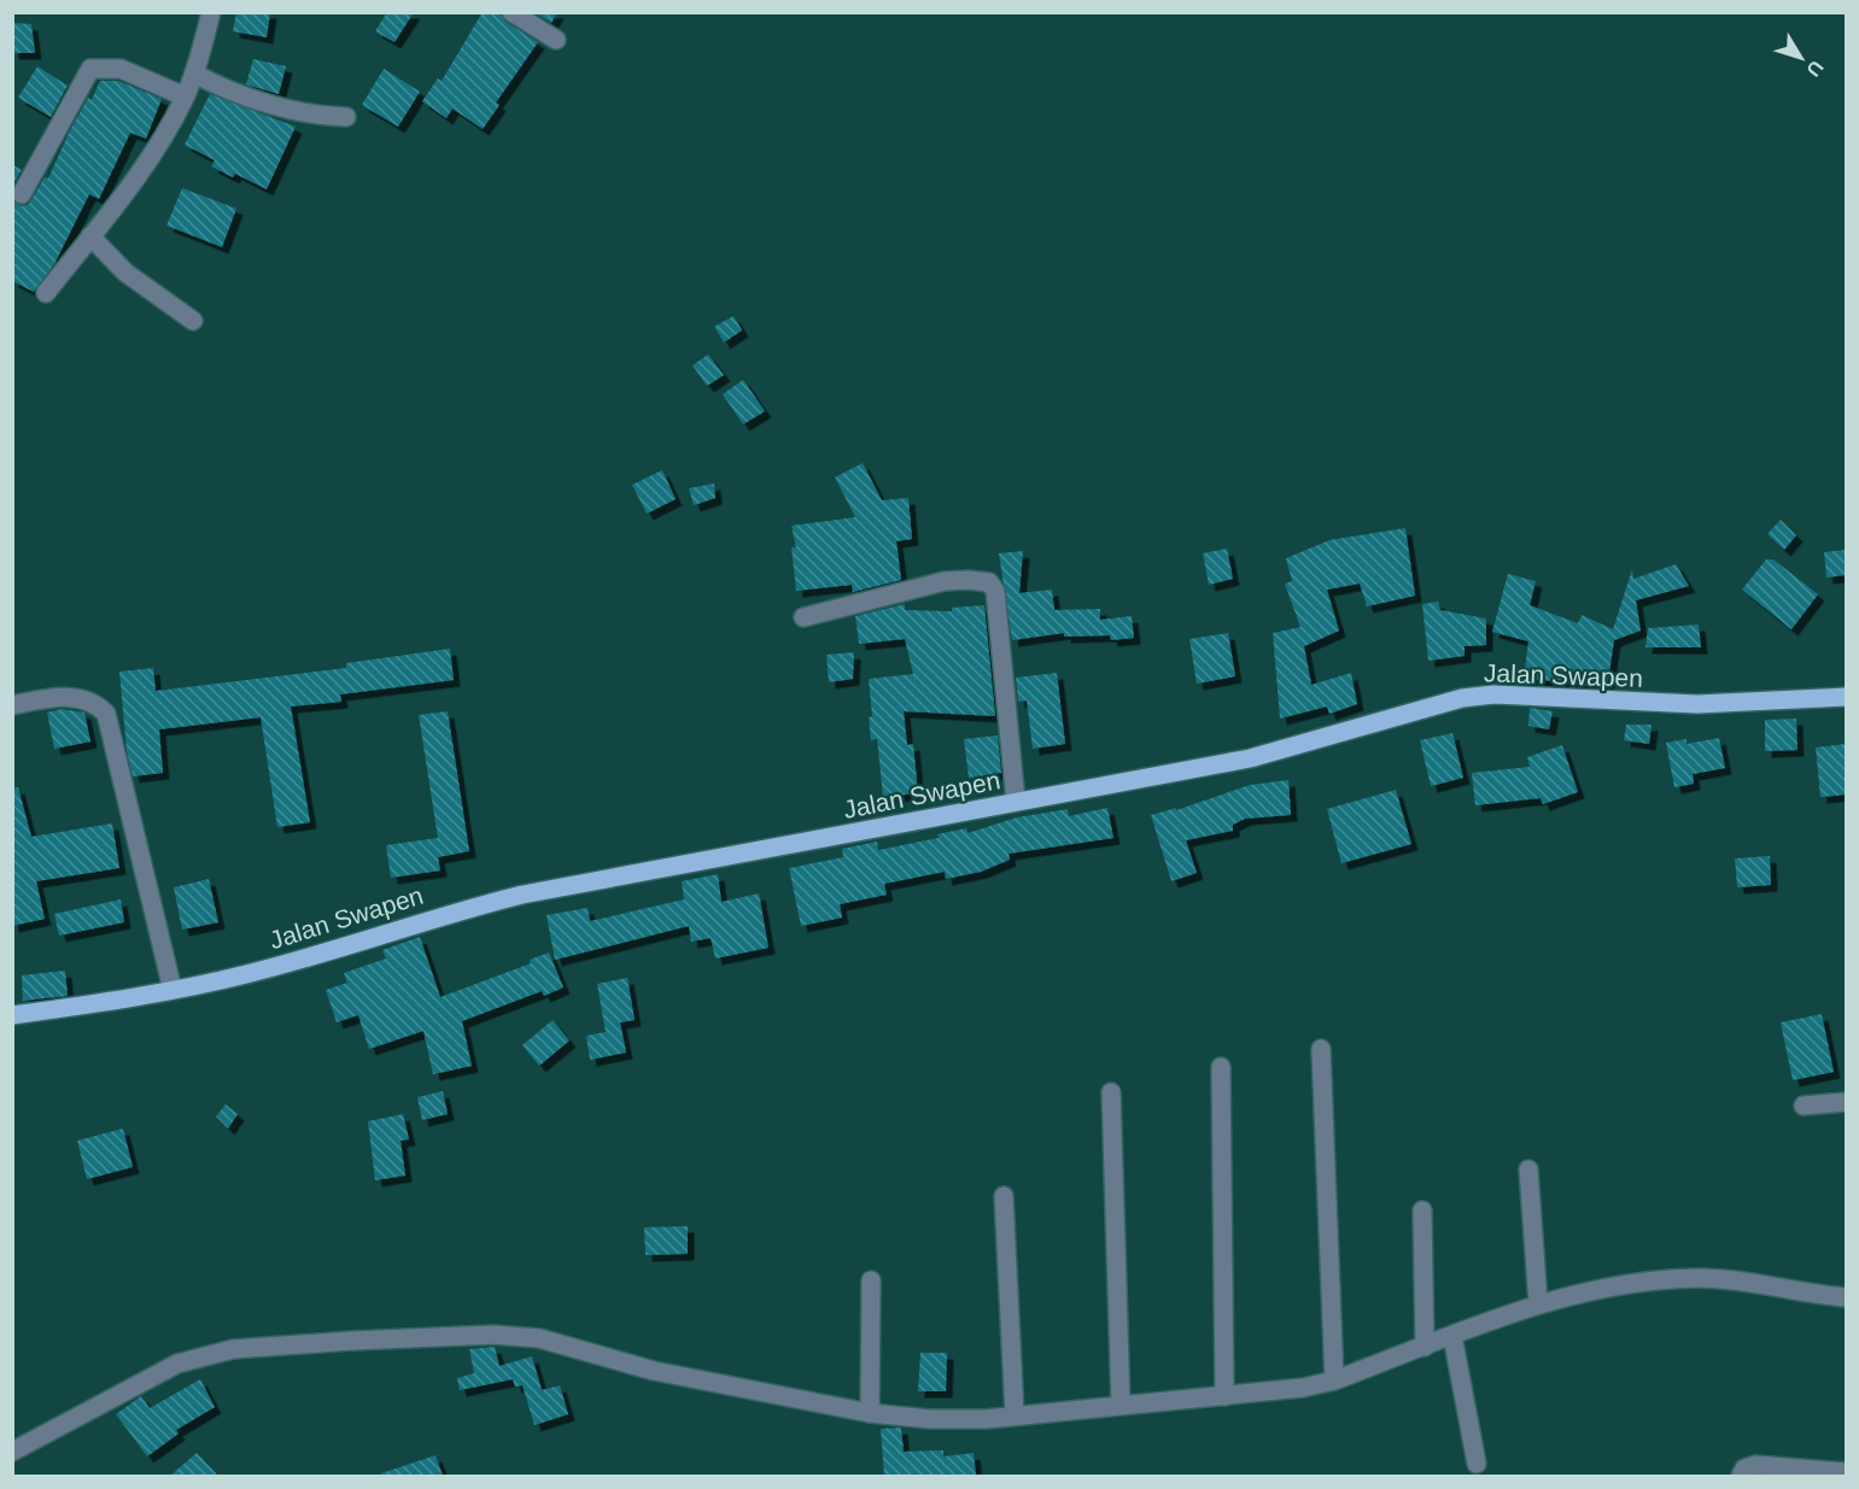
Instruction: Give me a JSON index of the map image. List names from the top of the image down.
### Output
{
  "streets": {
    "main road": ["Jalan Swapen"]
  },
  "north": "bottom right"
}
